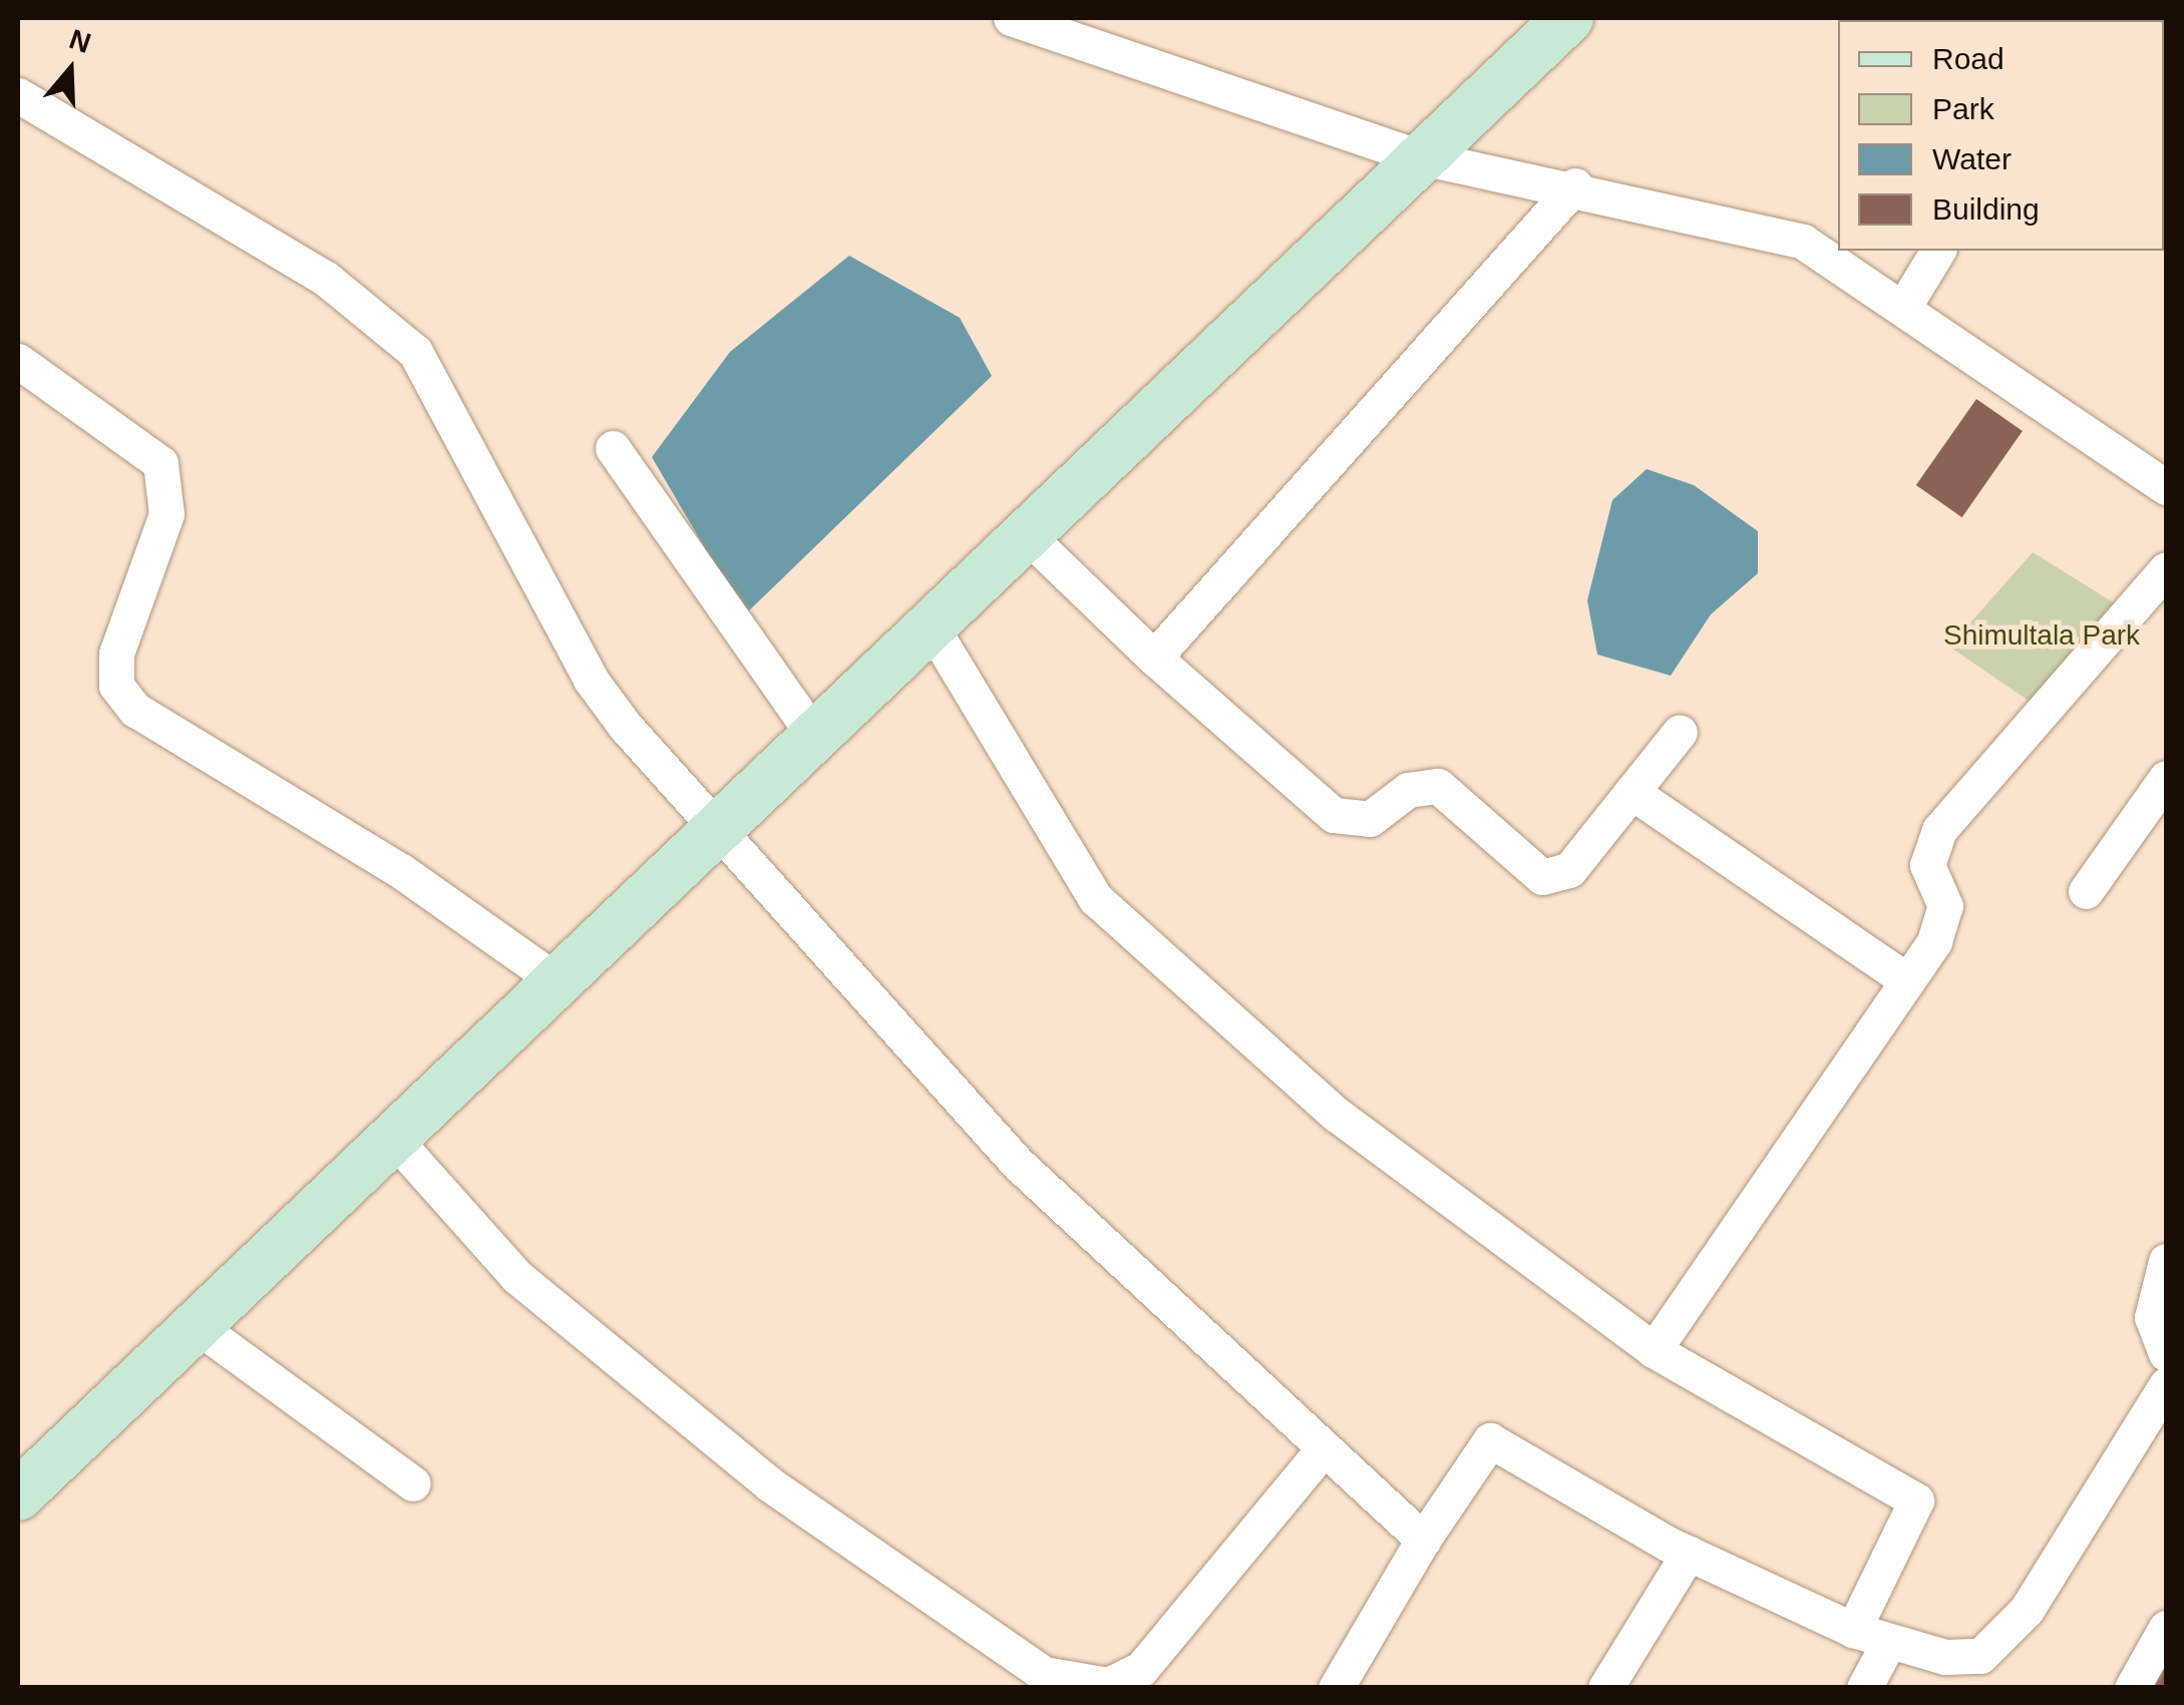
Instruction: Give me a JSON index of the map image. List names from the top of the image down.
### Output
{
  "parks": ["Shimultala Park"],
  "legend": [
    "Road",
    "Park",
    "Water",
    "Building"
  ],
  "north": "top"
}
